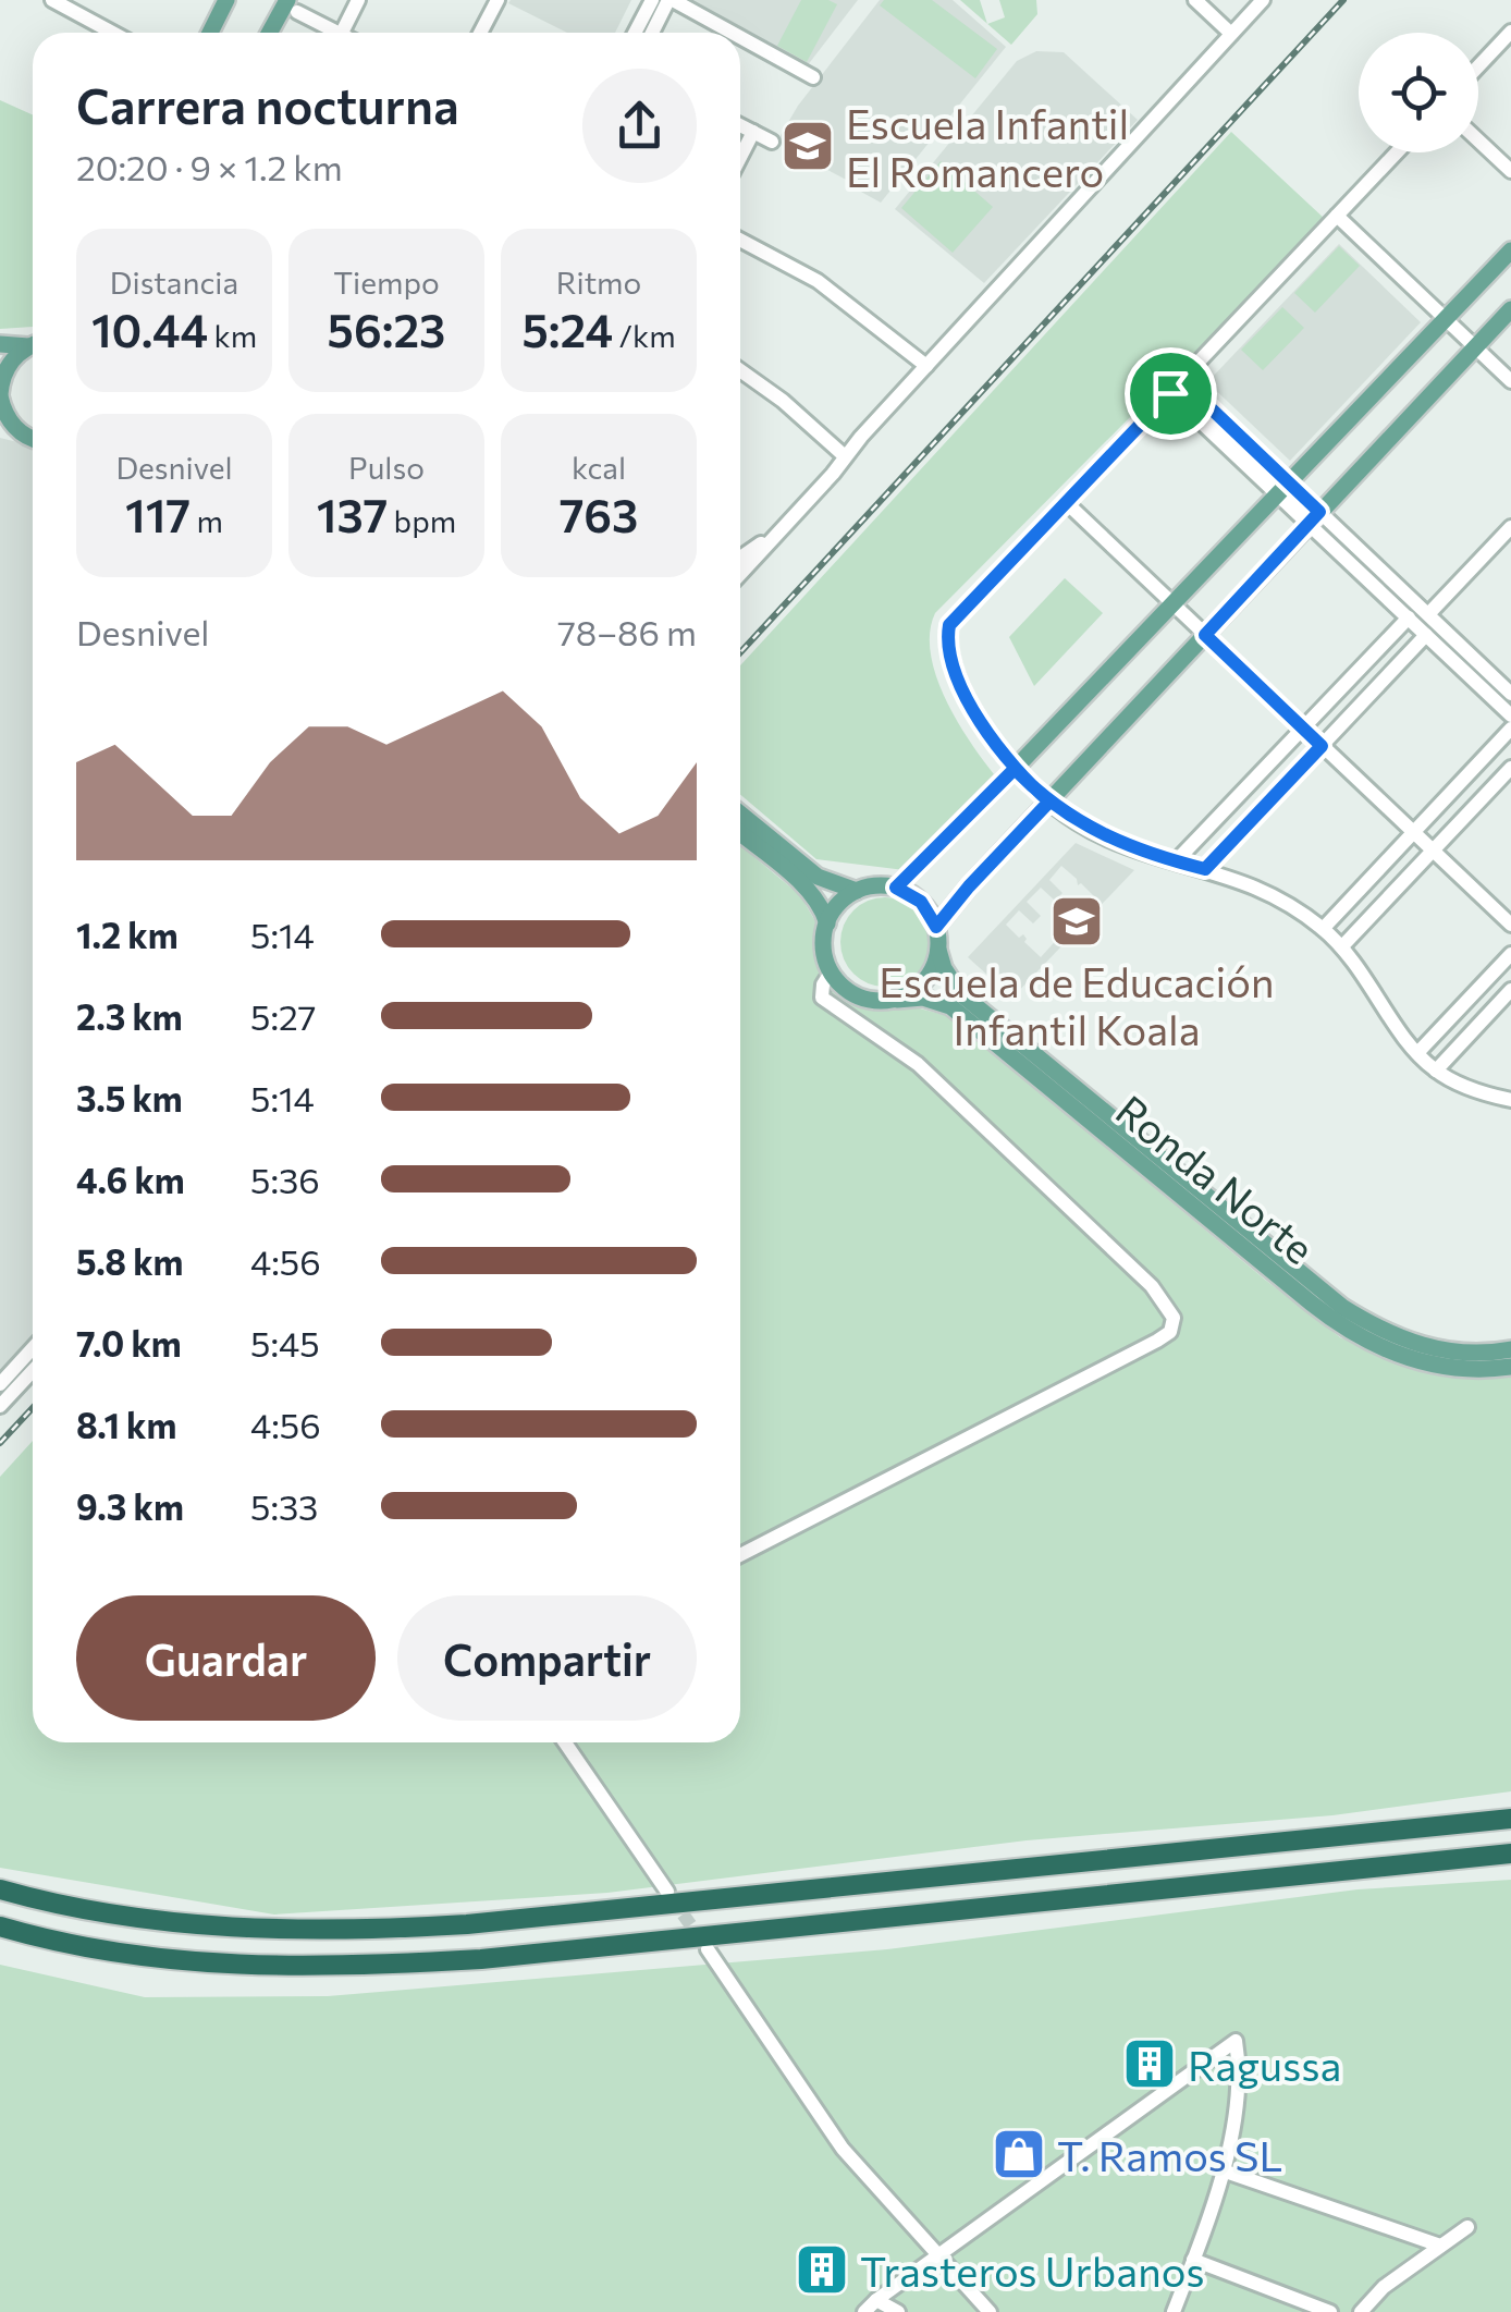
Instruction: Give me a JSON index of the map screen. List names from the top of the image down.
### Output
{
  "streets": {
    "main road": ["Ronda Norte"]
  },
  "places": {
    "school or university": ["Escuela Infantil El Romancero", "Escuela de Educación Infantil Koala"],
    "building": ["Ragussa", "Trasteros Urbanos"],
    "shop": ["T. Ramos SL"]
  },
  "page": {
    "heading": ["Carrera nocturna", "20:20 · 9 × 1.2 km"],
    "stats": [
      ["Distancia", "10.44 km"],
      ["Tiempo", "56:23"],
      ["Ritmo", "5:24 /km"],
      ["Desnivel", "117 m"],
      ["Pulso", "137 bpm"],
      ["kcal", "763"]
    ],
    "chart": ["Desnivel", "78–86 m"],
    "list": [
      {
        "name": "1.2 km",
        "note": "5:14"
      },
      {
        "name": "2.3 km",
        "note": "5:27"
      },
      {
        "name": "3.5 km",
        "note": "5:14"
      },
      {
        "name": "4.6 km",
        "note": "5:36"
      },
      {
        "name": "5.8 km",
        "note": "4:56"
      },
      {
        "name": "7.0 km",
        "note": "5:45"
      },
      {
        "name": "8.1 km",
        "note": "4:56"
      },
      {
        "name": "9.3 km",
        "note": "5:33"
      }
    ],
    "buttons": ["Guardar", "Compartir"]
  }
}
